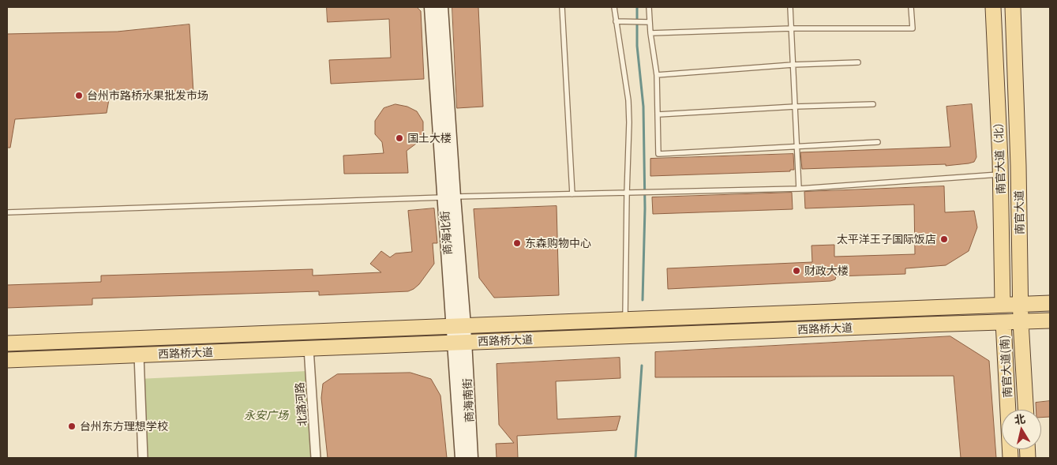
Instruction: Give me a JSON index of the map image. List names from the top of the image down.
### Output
{
  "streets": {
    "main road": [
      "南官大道（北）",
      "南官大道",
      "商海北街",
      "西路桥大道",
      "南官大道(南)",
      "商海南街"
    ],
    "street": ["北潞河路"]
  },
  "crossings": [
    ["南官大道（北）", "西路桥大道"],
    ["南官大道", "西路桥大道"],
    ["商海北街", "西路桥大道"],
    ["商海北街", "商海南街"],
    ["西路桥大道", "南官大道(南)"],
    ["西路桥大道", "商海南街"],
    ["西路桥大道", "北潞河路"]
  ],
  "parks": ["永安广场"],
  "places": [
    "台州市路桥水果批发市场",
    "国土大楼",
    "太平洋王子国际饭店",
    "东森购物中心",
    "财政大楼",
    "台州东方理想学校"
  ],
  "north": "top"
}
